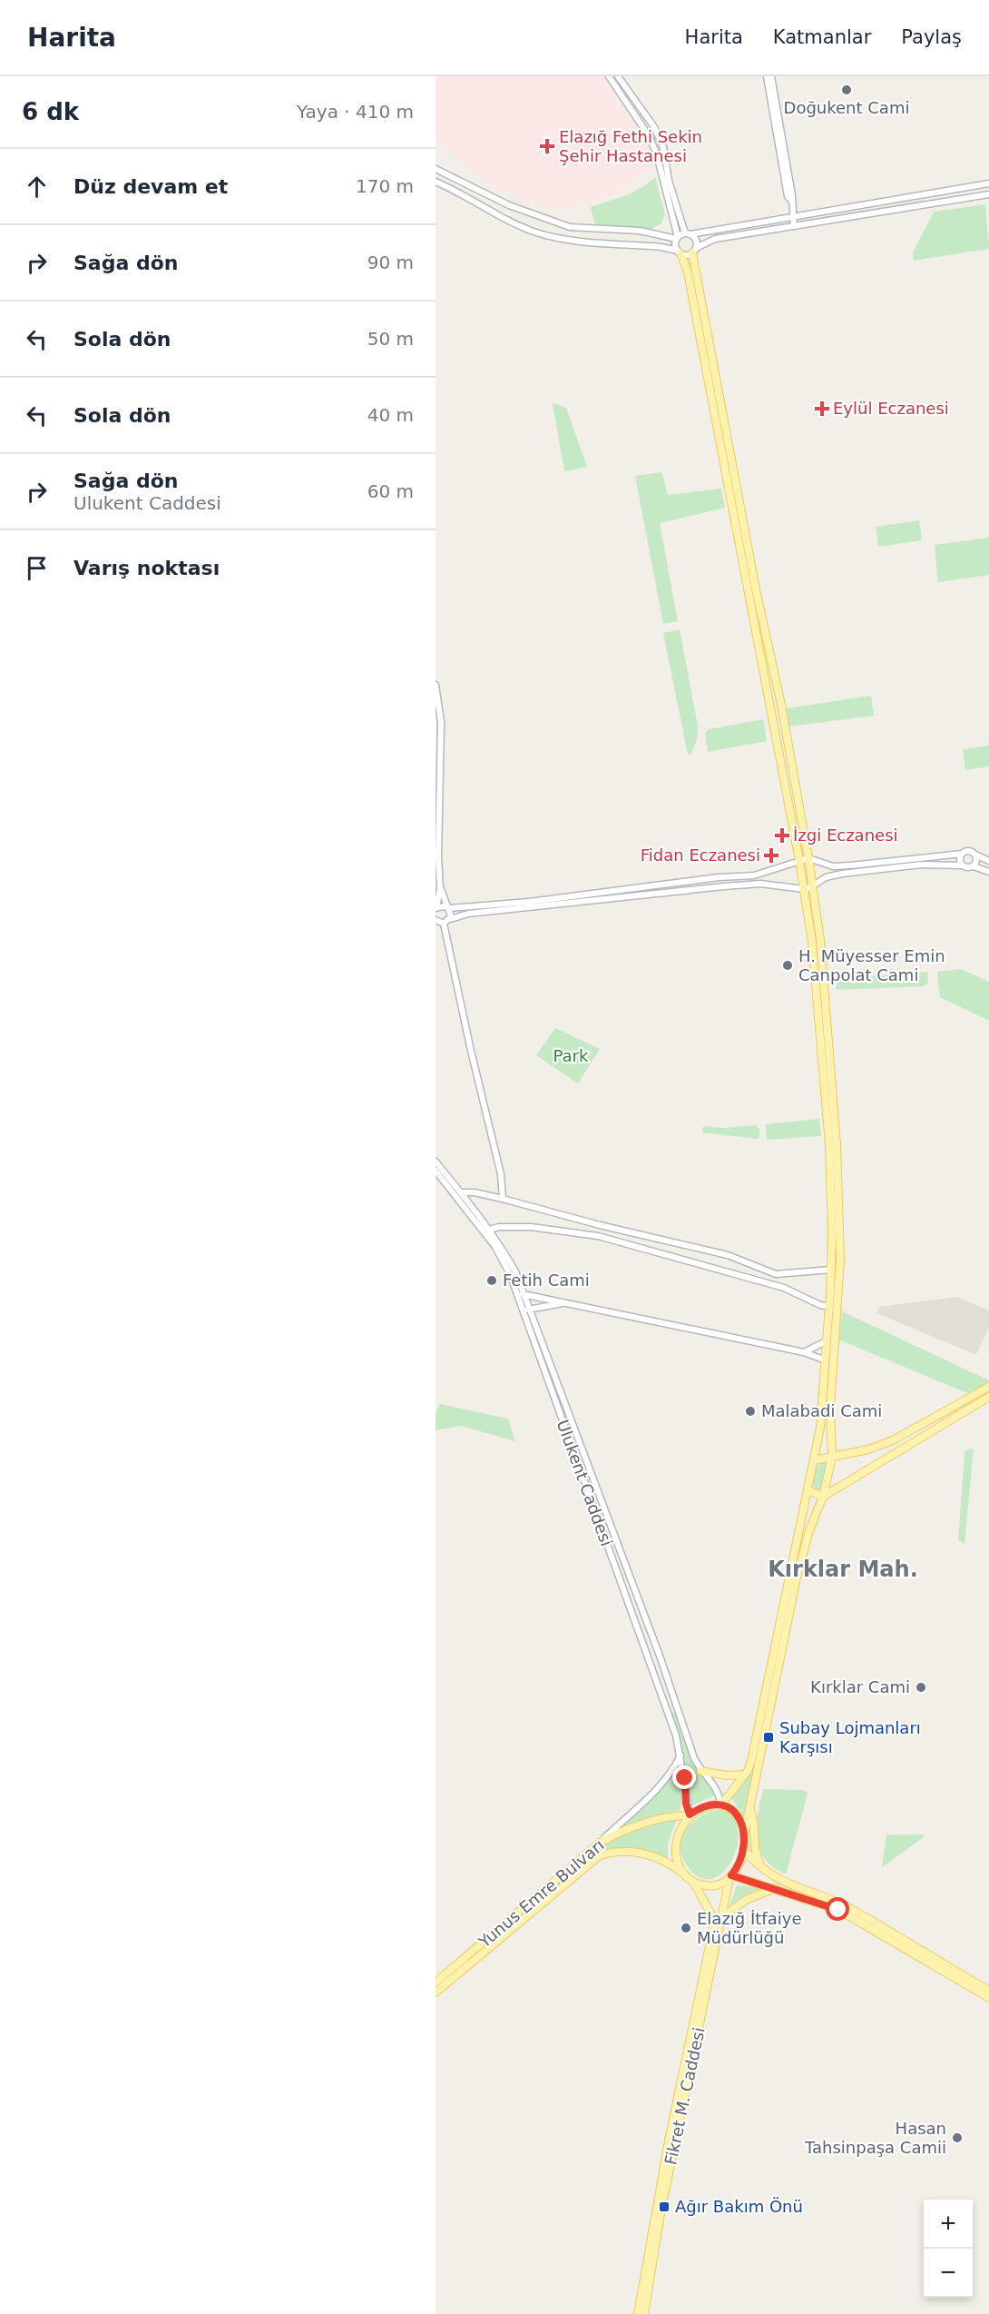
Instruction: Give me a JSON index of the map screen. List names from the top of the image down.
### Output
{
  "streets": {
    "main road": ["Yunus Emre Bulvarı", "Fikret M. Caddesi"],
    "street": ["Ulukent Caddesi"]
  },
  "crossings": [
    ["Ulukent Caddesi", "Yunus Emre Bulvarı"],
    ["Ulukent Caddesi", "Fikret M. Caddesi"],
    ["Yunus Emre Bulvarı", "Fikret M. Caddesi"]
  ],
  "districts": ["Kırklar Mah."],
  "parks": ["Park"],
  "places": {
    "other": [
      "Doğukent Cami",
      "H. Müyesser Emin Canpolat Cami",
      "Fetih Cami",
      "Malabadi Cami",
      "Kırklar Cami",
      "Elazığ İtfaiye Müdürlüğü",
      "Hasan Tahsinpaşa Camii"
    ],
    "health": [
      "Elazığ Fethi Sekin Şehir Hastanesi",
      "Eylül Eczanesi",
      "İzgi Eczanesi",
      "Fidan Eczanesi"
    ],
    "transit": ["Subay Lojmanları Karşısı", "Ağır Bakım Önü"]
  },
  "page": {
    "header": "Harita",
    "nav": ["Harita", "Katmanlar", "Paylaş"],
    "heading": ["6 dk", "Yaya · 410 m"],
    "list": [
      ["Düz devam et", "170 m"],
      ["Sağa dön", "90 m"],
      ["Sola dön", "50 m"],
      ["Sola dön", "40 m"],
      ["Sağa dön", "Ulukent Caddesi", "60 m"],
      "Varış noktası"
    ],
    "map_buttons": ["+", "−"]
  }
}
